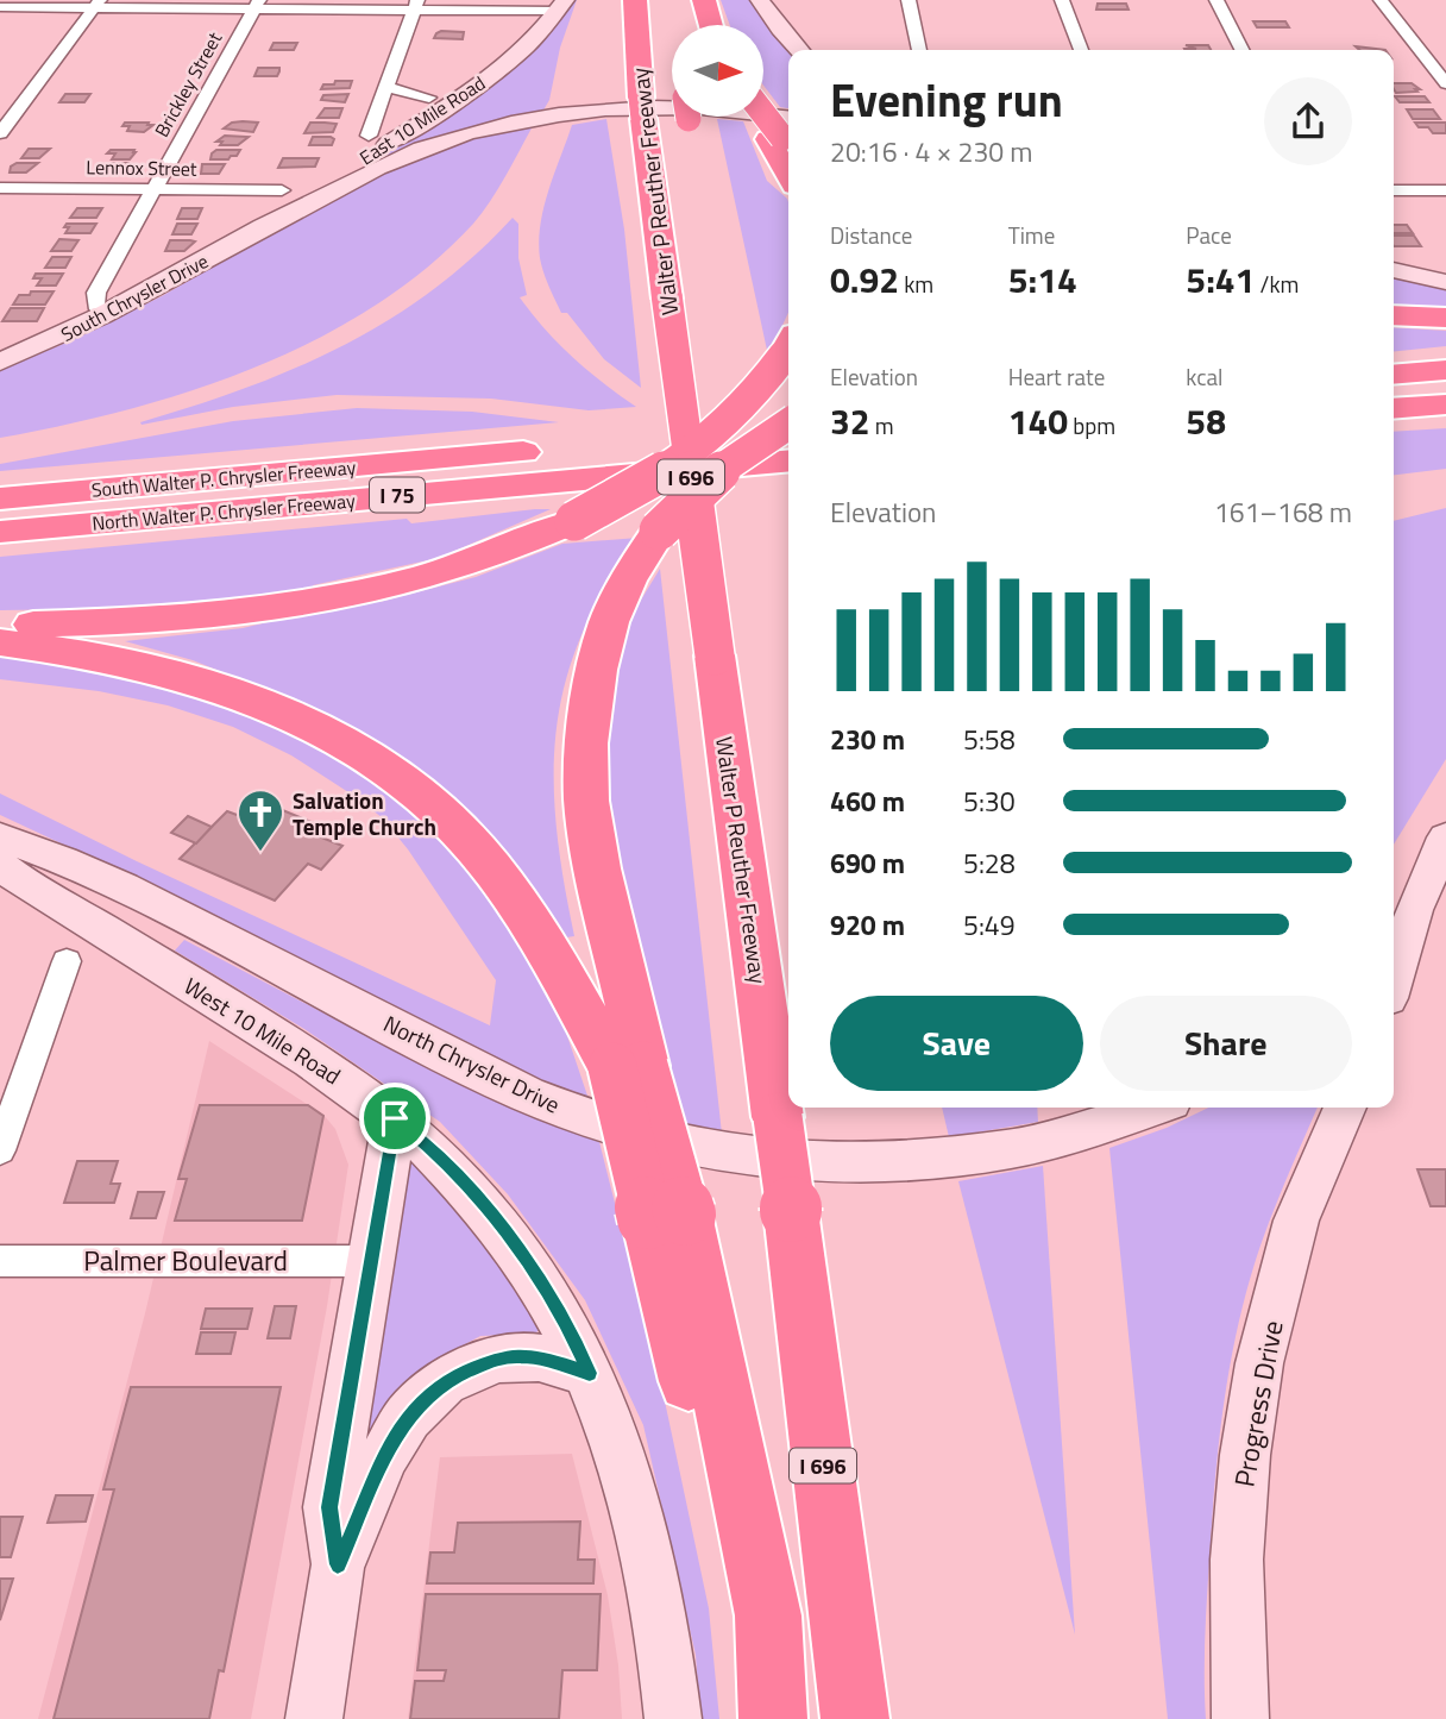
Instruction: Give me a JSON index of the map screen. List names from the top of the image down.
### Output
{
  "streets": {
    "highway": [
      "Walter P Reuther Freeway",
      "I 696",
      "South Walter P. Chrysler Freeway",
      "I 75",
      "North Walter P. Chrysler Freeway"
    ],
    "main road": [
      "East 10 Mile Road",
      "South Chrysler Drive",
      "West 10 Mile Road",
      "North Chrysler Drive",
      "Progress Drive"
    ],
    "street": ["Brickley Street", "Lennox Street", "Palmer Boulevard"]
  },
  "crossings": [
    ["Brickley Street", "Lennox Street"],
    ["Brickley Street", "South Chrysler Drive"],
    ["East 10 Mile Road", "South Chrysler Drive"]
  ],
  "places": {
    "church": ["Salvation Temple Church"]
  },
  "north": "right",
  "page": {
    "heading": ["Evening run", "20:16 · 4 × 230 m"],
    "stats": [
      ["Distance", "0.92 km"],
      ["Time", "5:14"],
      ["Pace", "5:41 /km"],
      ["Elevation", "32 m"],
      ["Heart rate", "140 bpm"],
      ["kcal", "58"]
    ],
    "chart": ["Elevation", "161–168 m"],
    "list": [
      {
        "name": "230 m",
        "note": "5:58"
      },
      {
        "name": "460 m",
        "note": "5:30"
      },
      {
        "name": "690 m",
        "note": "5:28"
      },
      {
        "name": "920 m",
        "note": "5:49"
      }
    ],
    "buttons": ["Save", "Share"]
  }
}
